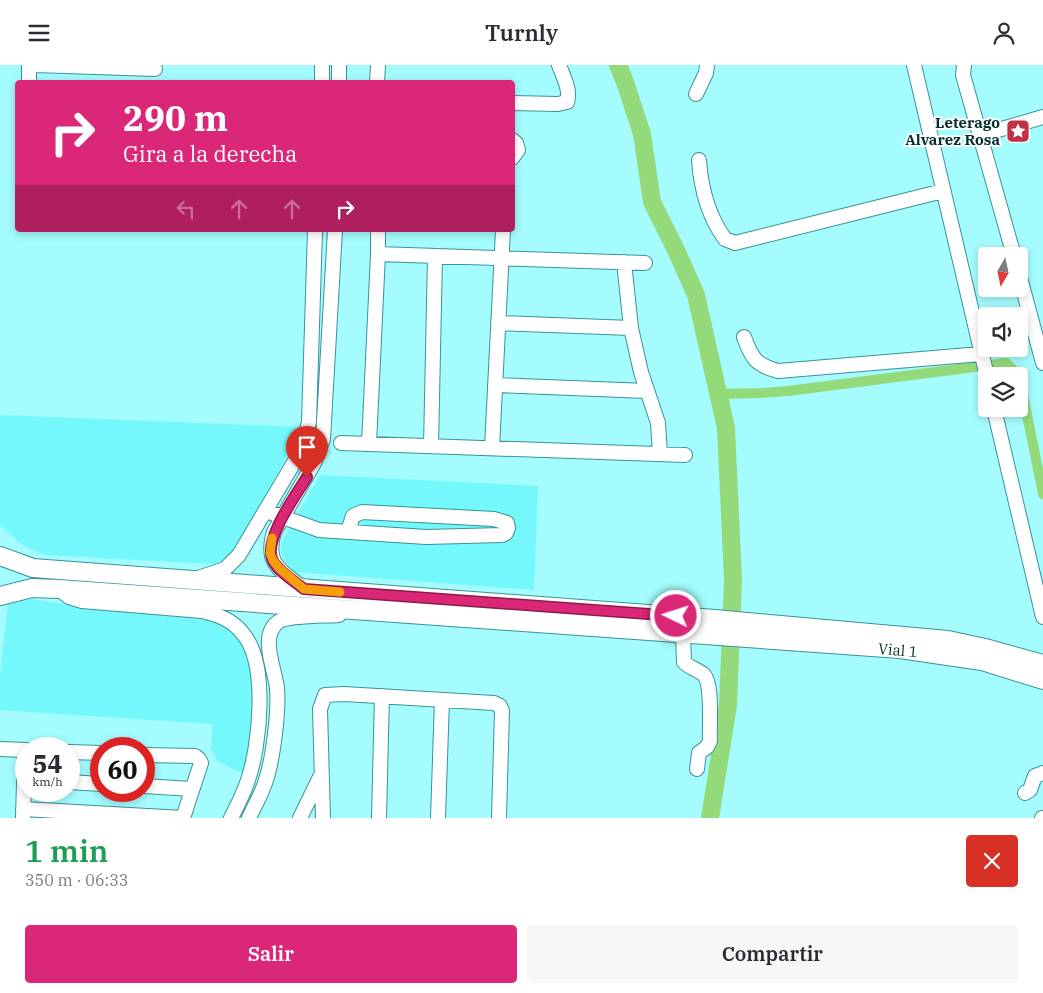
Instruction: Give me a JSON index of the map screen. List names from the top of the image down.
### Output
{
  "streets": {
    "main road": ["Vial 1"]
  },
  "places": {
    "place": ["Leterago Alvarez Rosa"]
  },
  "north": "bottom",
  "page": {
    "header": "Turnly",
    "turn": ["290 m", "Gira a la derecha"],
    "speed": "54 km/h",
    "limit": "60",
    "heading": ["1 min", "350 m · 06:33"],
    "buttons": ["Salir", "Compartir"]
  }
}
